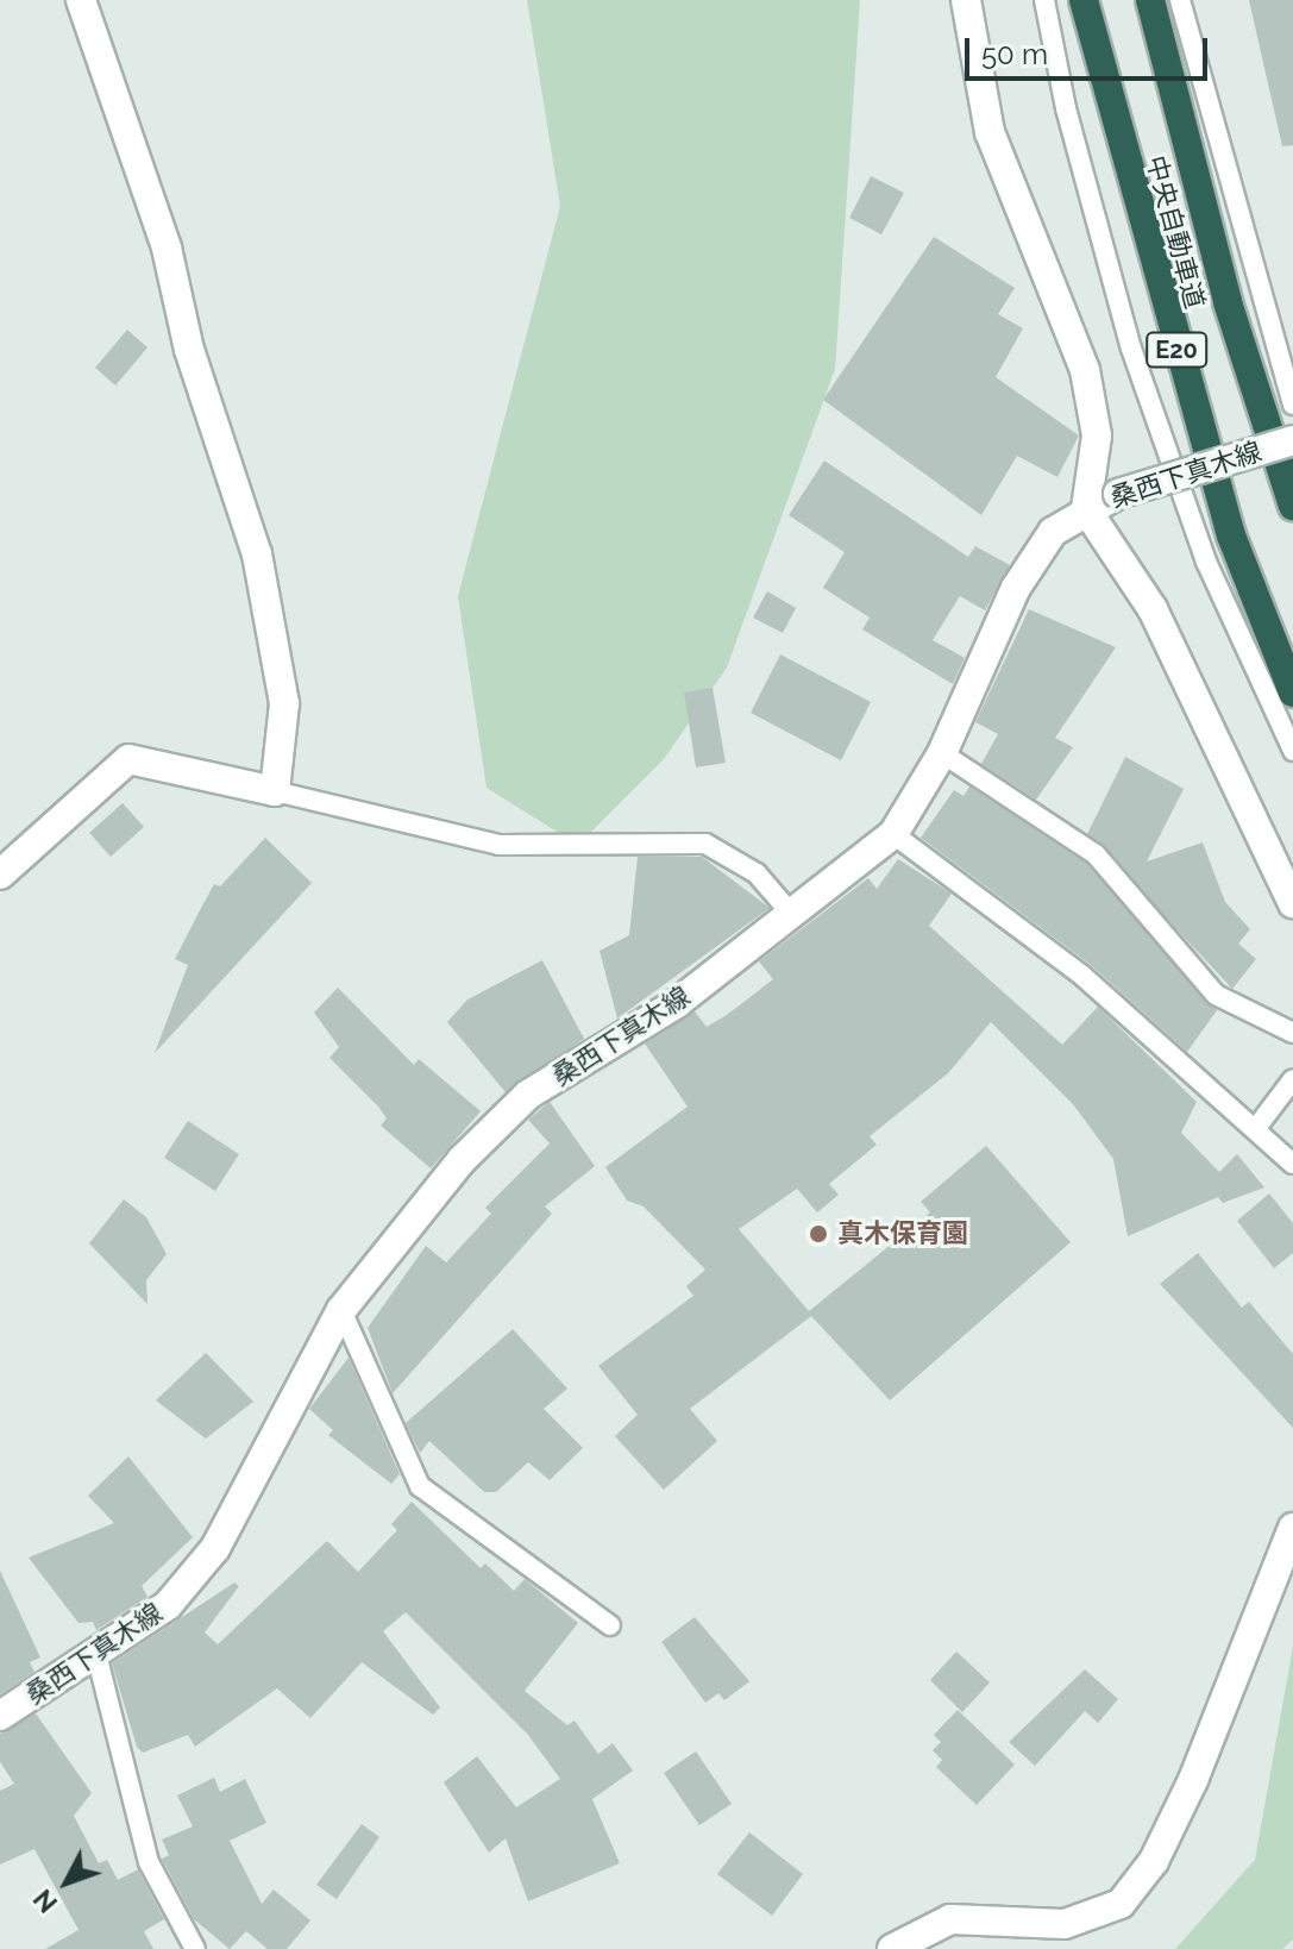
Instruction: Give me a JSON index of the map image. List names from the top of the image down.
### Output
{
  "streets": {
    "highway": ["中央自動車道", "E20"],
    "street": ["桑西下真木線"]
  },
  "places": ["真木保育園"],
  "scale_bar": "50 m",
  "north": "bottom left"
}
